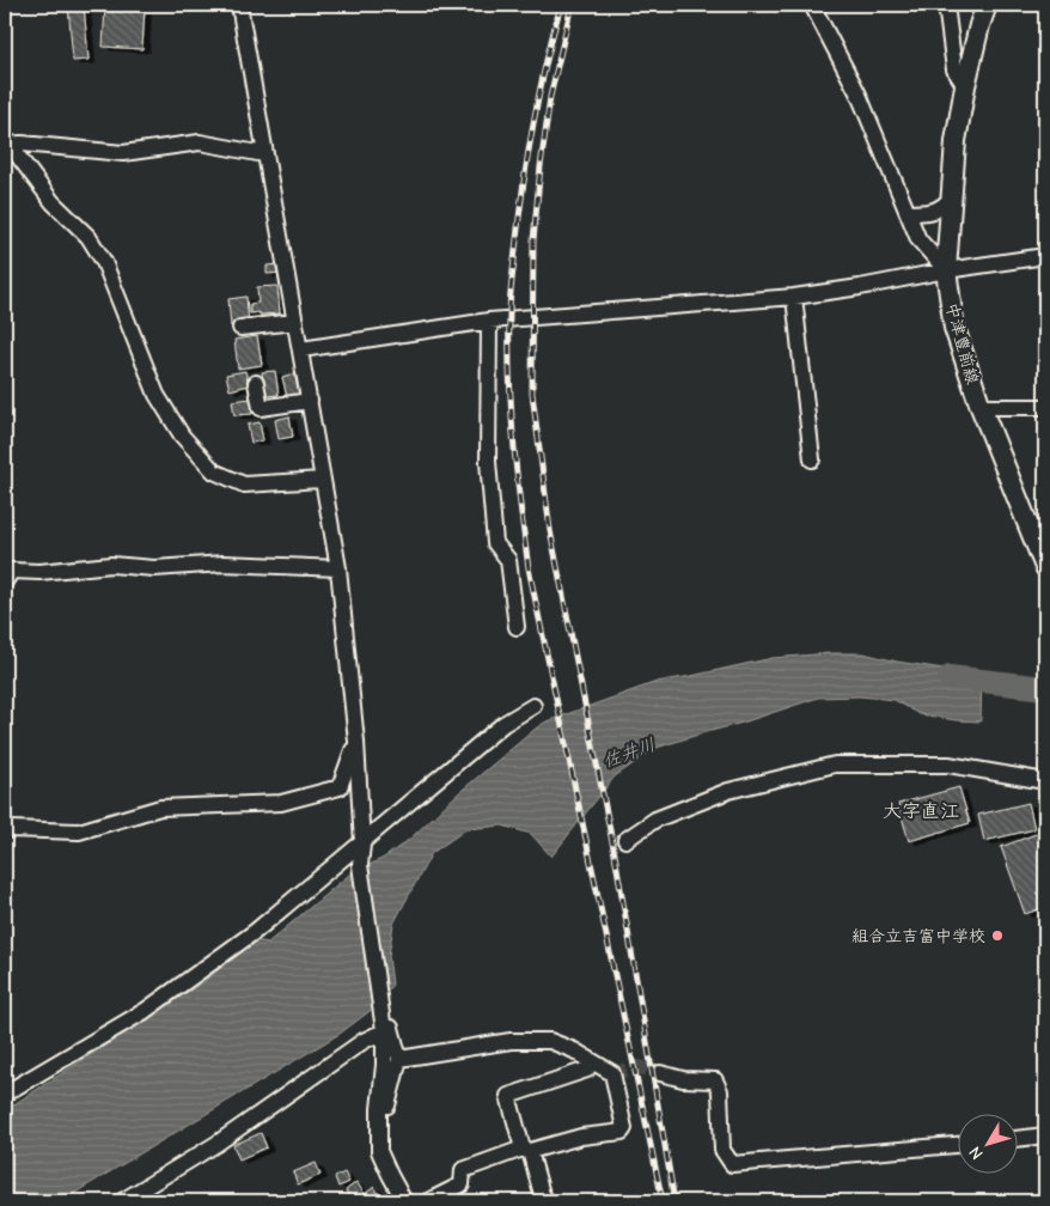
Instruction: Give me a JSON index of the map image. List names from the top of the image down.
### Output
{
  "streets": {
    "main road": ["中津豊前線"]
  },
  "districts": ["大字直江"],
  "water": ["佐井川"],
  "places": ["組合立吉富中学校"],
  "north": "bottom left"
}
